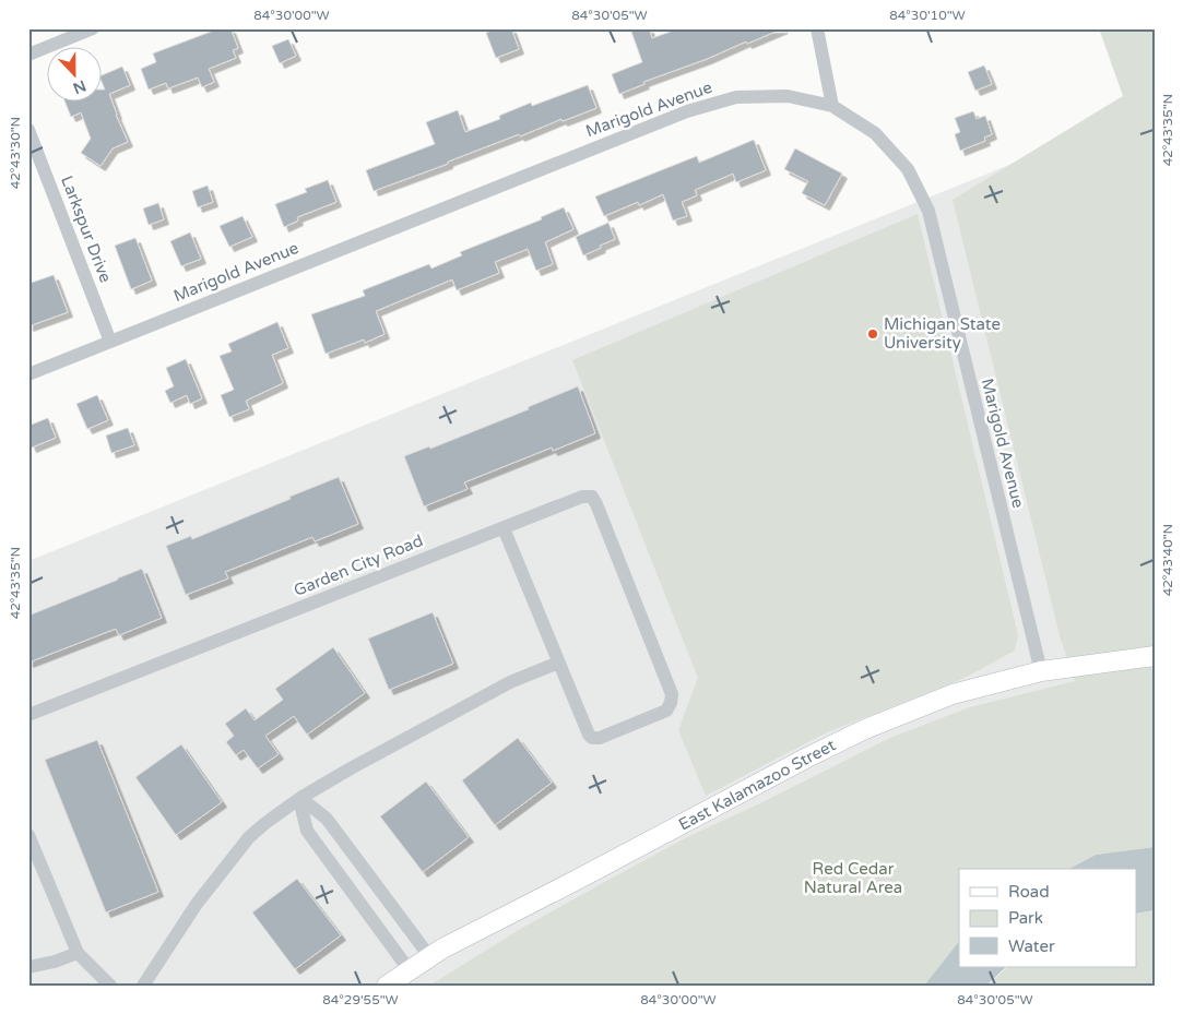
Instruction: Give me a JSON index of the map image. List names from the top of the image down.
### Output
{
  "streets": {
    "street": [
      "Marigold Avenue",
      "Larkspur Drive",
      "Garden City Road",
      "East Kalamazoo Street"
    ]
  },
  "crossings": [
    ["Marigold Avenue", "Larkspur Drive"],
    ["Marigold Avenue", "East Kalamazoo Street"]
  ],
  "parks": ["Red Cedar Natural Area"],
  "places": ["Michigan State University"],
  "legend": ["Road", "Park", "Water"],
  "north": "bottom",
  "coordinates": [
    "84°30'00\"W",
    "84°30'05\"W",
    "84°30'10\"W",
    "42°43'35\"N",
    "42°43'30\"N",
    "42°43'40\"N",
    "84°29'55\"W"
  ]
}
